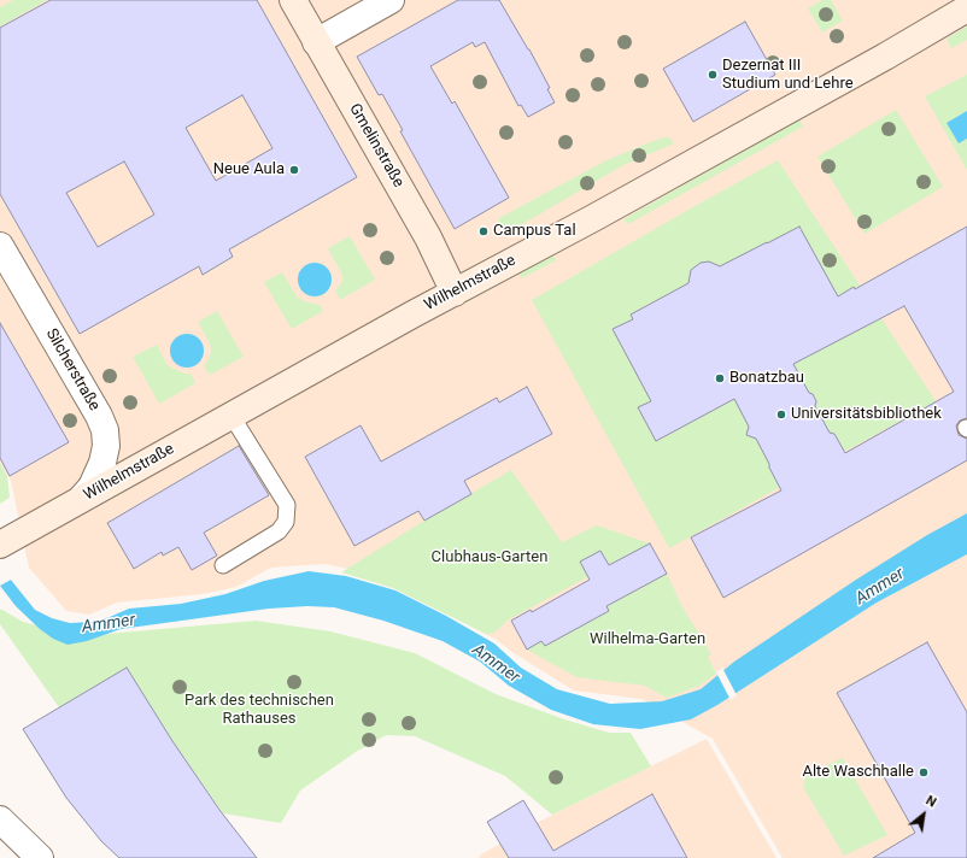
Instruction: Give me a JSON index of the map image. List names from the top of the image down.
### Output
{
  "streets": {
    "main road": ["Gmelinstraße", "Wilhelmstraße"],
    "street": ["Silcherstraße"]
  },
  "crossings": [
    ["Gmelinstraße", "Wilhelmstraße"],
    ["Wilhelmstraße", "Silcherstraße"]
  ],
  "water": ["Ammer"],
  "parks": ["Clubhaus-Garten", "Wilhelma-Garten", "Park des technischen Rathauses"],
  "places": [
    "Dezernat III Studium und Lehre",
    "Neue Aula",
    "Campus Tal",
    "Bonatzbau",
    "Universitätsbibliothek",
    "Alte Waschhalle"
  ],
  "north": "top right"
}
